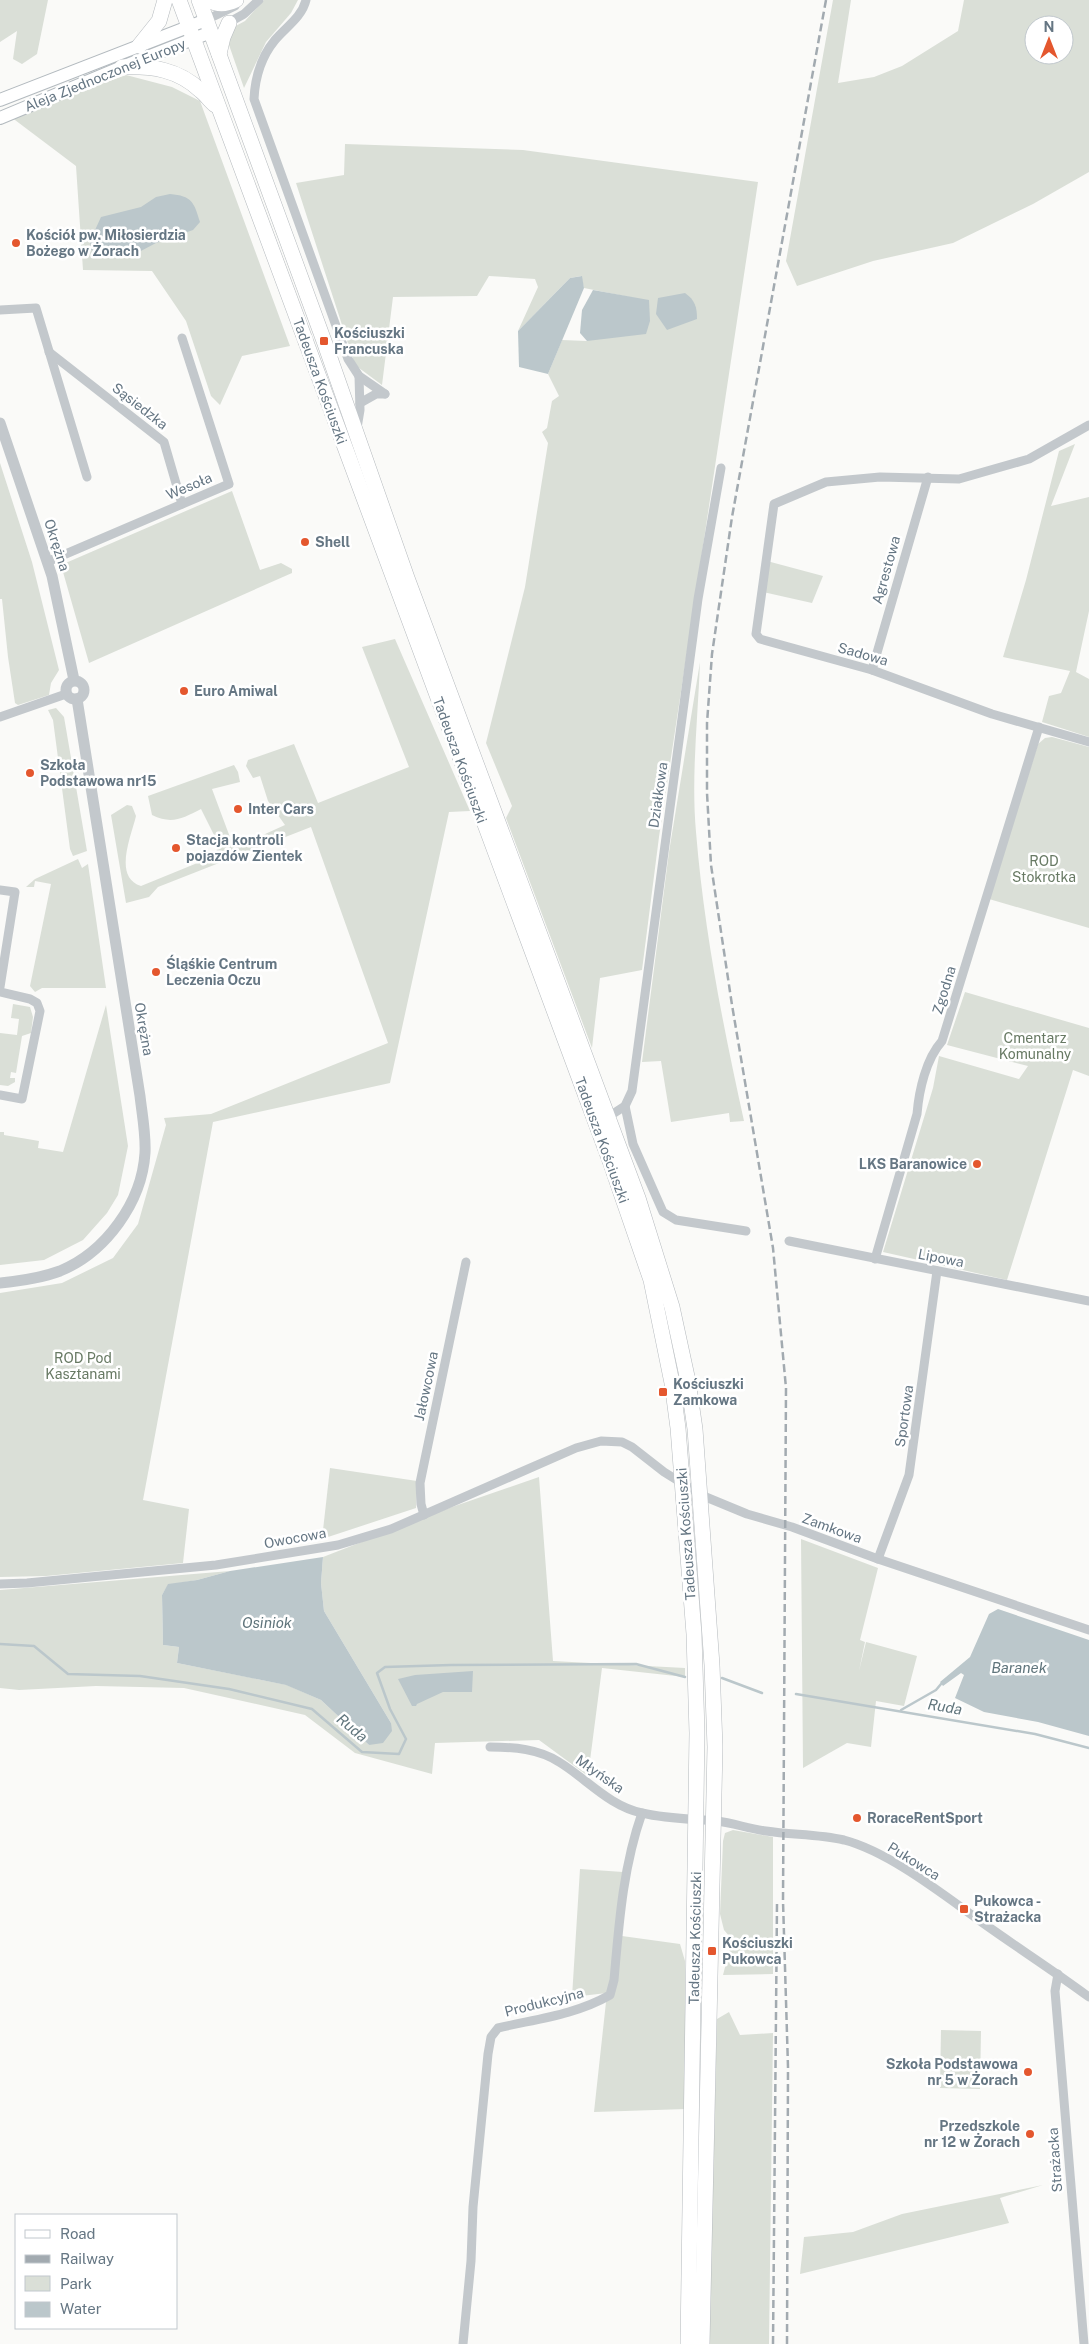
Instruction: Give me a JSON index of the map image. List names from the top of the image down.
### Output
{
  "streets": {
    "main road": ["Aleja Zjednoczonej Europy", "Tadeusza Kościuszki"],
    "street": [
      "Sąsiedzka",
      "Wesoła",
      "Okrężna",
      "Agrestowa",
      "Sadowa",
      "Działkowa",
      "Zgodna",
      "Lipowa",
      "Jałowcowa",
      "Sportowa",
      "Zamkowa",
      "Owocowa",
      "Młyńska",
      "Pukowca",
      "Produkcyjna",
      "Strażacka"
    ]
  },
  "crossings": [
    ["Aleja Zjednoczonej Europy", "Tadeusza Kościuszki"],
    ["Tadeusza Kościuszki", "Zamkowa"],
    ["Tadeusza Kościuszki", "Młyńska"],
    ["Tadeusza Kościuszki", "Pukowca"],
    ["Sąsiedzka", "Wesoła"],
    ["Wesoła", "Okrężna"],
    ["Agrestowa", "Sadowa"],
    ["Sadowa", "Zgodna"],
    ["Zgodna", "Lipowa"],
    ["Lipowa", "Sportowa"],
    ["Jałowcowa", "Owocowa"],
    ["Sportowa", "Zamkowa"],
    ["Zamkowa", "Owocowa"],
    ["Młyńska", "Pukowca"],
    ["Młyńska", "Produkcyjna"],
    ["Pukowca", "Strażacka"]
  ],
  "water": ["Osiniok", "Baranek", "Ruda"],
  "parks": ["ROD Stokrotka", "Cmentarz Komunalny", "ROD Pod Kasztanami"],
  "places": {
    "other": [
      "Kościół pw. Miłosierdzia Bożego w Żorach",
      "Shell",
      "Euro Amiwal",
      "Szkoła Podstawowa nr15",
      "Inter Cars",
      "Stacja kontroli pojazdów Zientek",
      "Śląśkie Centrum Leczenia Oczu",
      "LKS Baranowice",
      "RoraceRentSport",
      "Szkoła Podstawowa nr 5 w Żorach",
      "Przedszkole nr 12 w Żorach"
    ],
    "transit": [
      "Kościuszki Francuska",
      "Kościuszki Zamkowa",
      "Pukowca - Strażacka",
      "Kościuszki Pukowca"
    ]
  },
  "legend": [
    "Road",
    "Railway",
    "Park",
    "Water"
  ],
  "north": "top"
}
